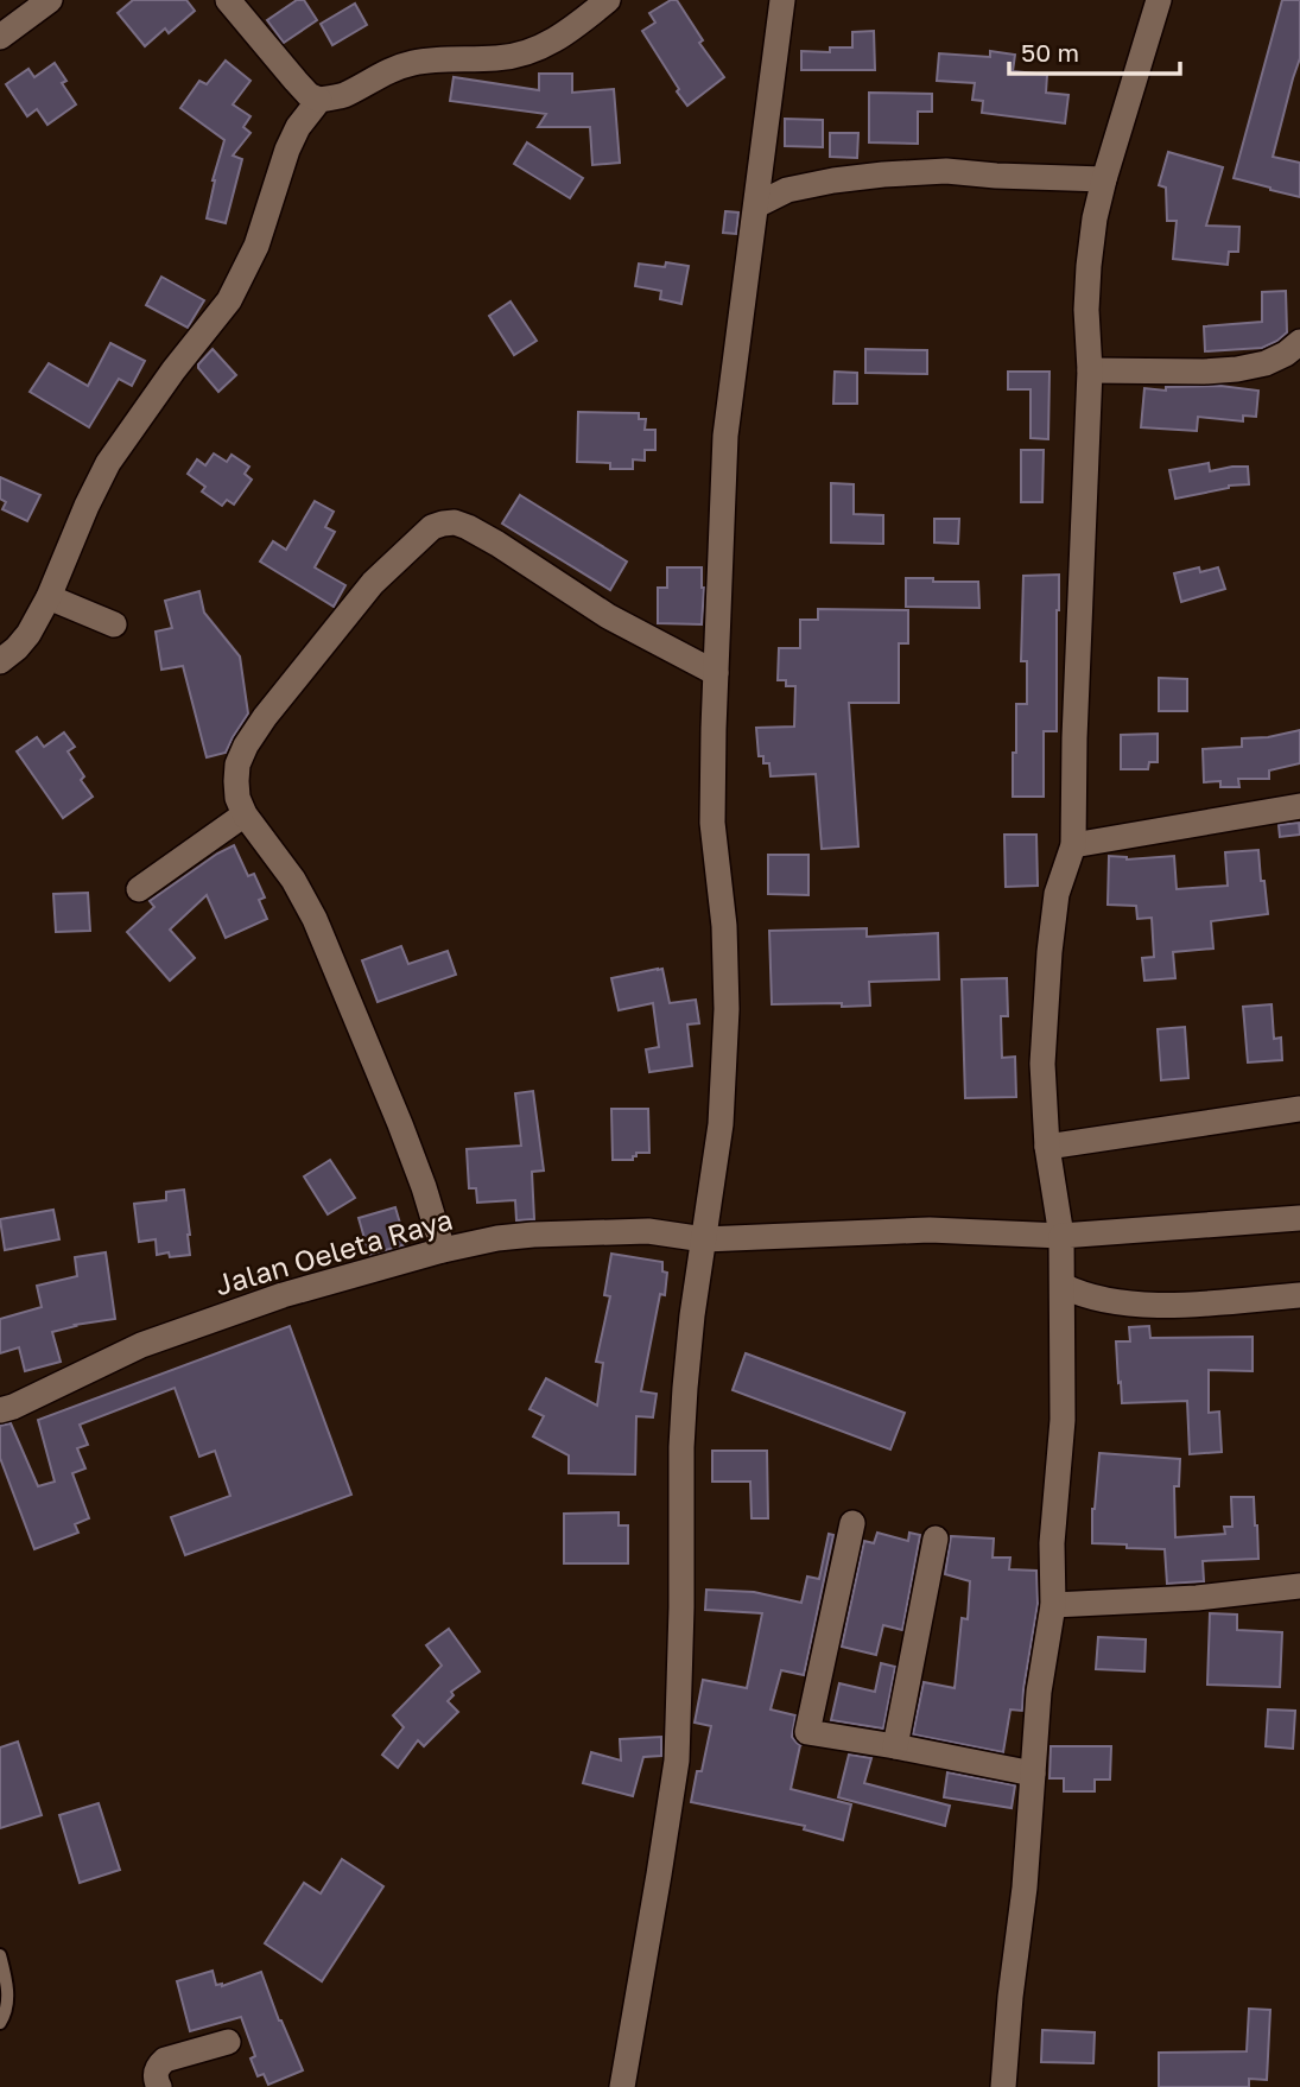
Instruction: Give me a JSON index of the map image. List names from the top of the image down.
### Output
{
  "streets": {
    "street": ["Jalan Oeleta Raya"]
  },
  "scale_bar": "50 m"
}
